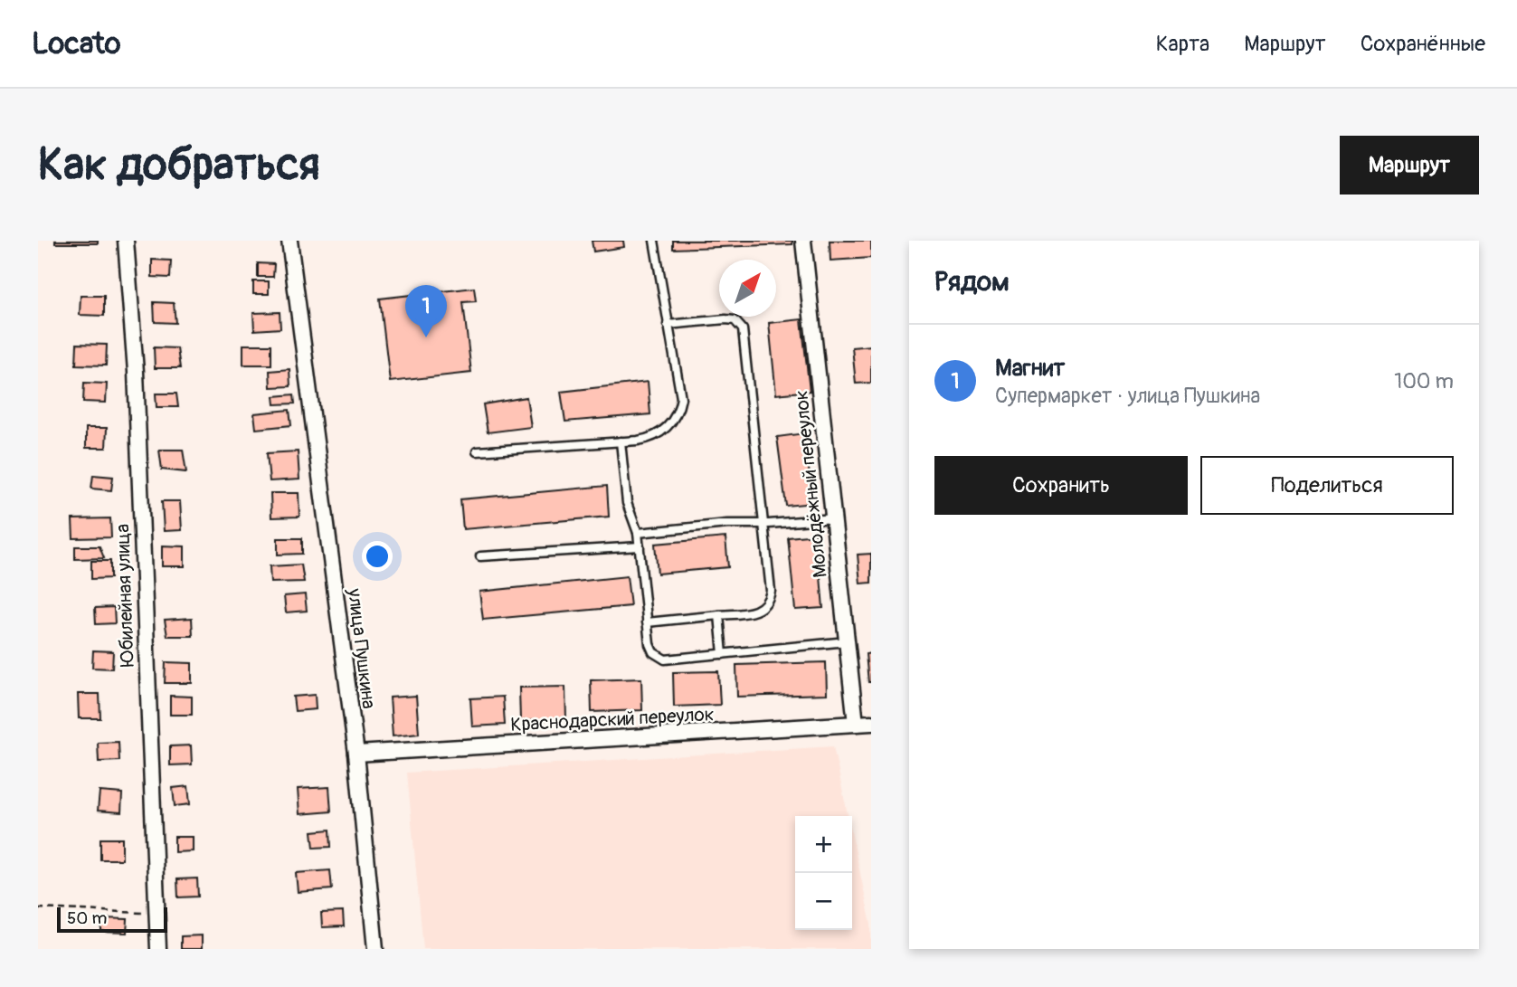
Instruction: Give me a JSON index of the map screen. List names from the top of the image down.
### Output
{
  "streets": {
    "street": [
      "Молодёжный переулок",
      "Юбилейная улица",
      "улица Пушкина",
      "Краснодарский переулок"
    ]
  },
  "crossings": [
    ["Молодёжный переулок", "Краснодарский переулок"],
    ["улица Пушкина", "Краснодарский переулок"]
  ],
  "scale_bar": "50 m",
  "north": "top right",
  "page": {
    "header": "Locato",
    "nav": ["Карта", "Маршрут", "Сохранённые"],
    "buttons": [
      "Маршрут",
      ["Сохранить", "Поделиться"]
    ],
    "title": "Как добраться",
    "heading": "Рядом",
    "pins": "1",
    "list": [
      {
        "mark": "1",
        "name": "Магнит",
        "note": "Супермаркет · улица Пушкина",
        "value": "100 m"
      }
    ],
    "map_buttons": ["+", "−"],
    "scale": "50 m"
  }
}
